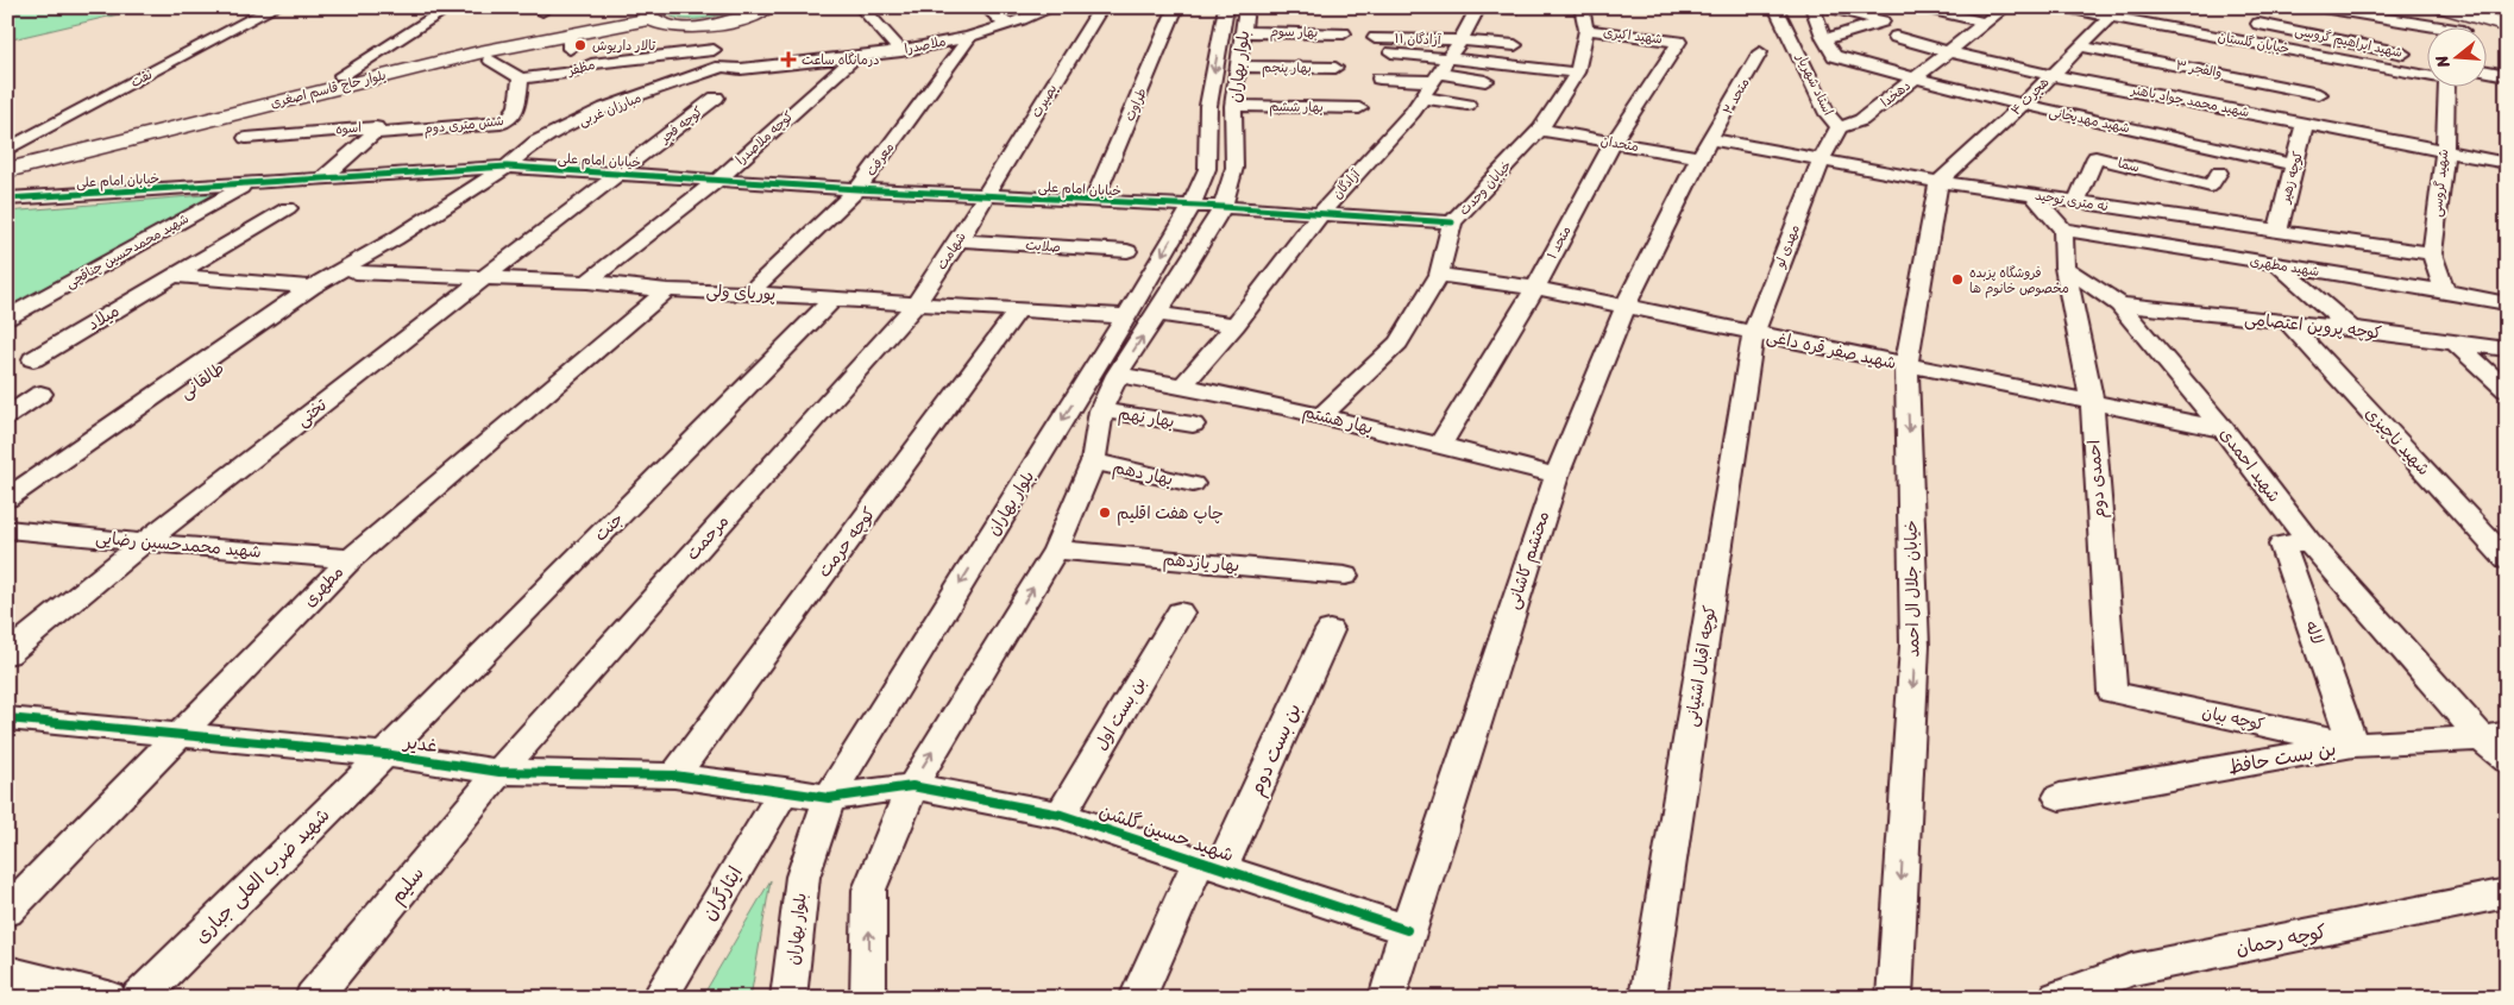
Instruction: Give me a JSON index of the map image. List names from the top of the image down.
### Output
{
  "streets": {
    "main road": ["بلوار حاج قاسم اصغری"],
    "street": [
      "بهار سوم",
      "شهید اکبری",
      "آزادگان ۱۱",
      "شهید ابراهیم گروسی",
      "خیابان گلستان",
      "ملاصدرا",
      "بلوار بهاران",
      "مظفر",
      "بهار پنجم",
      "والفجر ۳",
      "نفت",
      "استاد شهریار",
      "دهخدا",
      "متحد ۲",
      "هجرت ۴",
      "بصیرت",
      "شهید محمد جواد باهنر",
      "طراوت",
      "بهار ششم",
      "مبارزان غربی",
      "شهید مهدیخانی",
      "شش متری دوم",
      "کوچه فجر",
      "اسوه",
      "کوچه ملاصدرا",
      "متحدان",
      "معرفت",
      "خیابان امام علی",
      "سما",
      "کوچه زهیر",
      "شهید گروسی",
      "آزادگان",
      "خیابان وحدت",
      "نه متری توحید",
      "متحد ۱",
      "صلابت",
      "مهدی لو",
      "شهید محمدحسین چناقچی",
      "شهامت",
      "شهید مطهری",
      "پوریای ولی",
      "میلاد",
      "کوچه پروین اعتصامی",
      "شهید صفر قره داغی",
      "طالقانی",
      "تختی",
      "بهار نهم",
      "بهار هشتم",
      "شهید ناچیزی",
      "شهید احمدی",
      "بهار دهم",
      "احمدی دوم",
      "جنت",
      "مرحمت",
      "کوچه حرمت",
      "شهید محمدحسین رضایی",
      "محتشم کاشانی",
      "بهار یازدهم",
      "مطهری",
      "خیابان جلال ال احمد",
      "لاله",
      "کوچه اقبال اشتیانی",
      "بن بست اول",
      "کوچه بیان",
      "غدیر",
      "بن بست دوم",
      "بن بست حافظ",
      "شهید حسین گلشن",
      "شهید ضرب العلی جباری",
      "سلیم",
      "ایثارگران",
      "کوچه رحمان"
    ]
  },
  "crossings": [
    ["بهار سوم", "بلوار بهاران"],
    ["بهار سوم", "بهار پنجم"],
    ["شهید اکبری", "خیابان وحدت"],
    ["شهید اکبری", "متحد ۱"],
    ["آزادگان ۱۱", "آزادگان"],
    ["خیابان گلستان", "هجرت ۴"],
    ["خیابان گلستان", "کوچه زهیر"],
    ["ملاصدرا", "مبارزان غربی"],
    ["ملاصدرا", "کوچه ملاصدرا"],
    ["ملاصدرا", "معرفت"],
    ["بلوار بهاران", "بهار پنجم"],
    ["بلوار بهاران", "بهار ششم"],
    ["بلوار بهاران", "خیابان امام علی"],
    ["بلوار بهاران", "پوریای ولی"],
    ["بلوار بهاران", "بهار نهم"],
    ["بلوار بهاران", "بهار هشتم"],
    ["بلوار بهاران", "بهار دهم"],
    ["بلوار بهاران", "بهار یازدهم"],
    ["بلوار بهاران", "غدیر"],
    ["بلوار بهاران", "شهید حسین گلشن"],
    ["مظفر", "شش متری دوم"],
    ["والفجر ۳", "هجرت ۴"],
    ["والفجر ۳", "کوچه زهیر"],
    ["استاد شهریار", "دهخدا"],
    ["استاد شهریار", "نه متری توحید"],
    ["استاد شهریار", "مهدی لو"],
    ["دهخدا", "شهید محمد جواد باهنر"],
    ["دهخدا", "شهید مهدیخانی"],
    ["متحد ۲", "متحدان"],
    ["متحد ۲", "نه متری توحید"],
    ["متحد ۲", "محتشم کاشانی"],
    ["هجرت ۴", "شهید محمد جواد باهنر"],
    ["هجرت ۴", "شهید مهدیخانی"],
    ["هجرت ۴", "نه متری توحید"],
    ["هجرت ۴", "خیابان جلال ال احمد"],
    ["بصیرت", "خیابان امام علی"],
    ["بصیرت", "شهامت"],
    ["شهید محمد جواد باهنر", "کوچه زهیر"],
    ["شهید محمد جواد باهنر", "شهید گروسی"],
    ["طراوت", "خیابان امام علی"],
    ["مبارزان غربی", "خیابان امام علی"],
    ["مبارزان غربی", "طالقانی"],
    ["شهید مهدیخانی", "سما"],
    ["شهید مهدیخانی", "کوچه زهیر"],
    ["شش متری دوم", "اسوه"],
    ["کوچه فجر", "خیابان امام علی"],
    ["کوچه فجر", "تختی"],
    ["اسوه", "خیابان امام علی"],
    ["کوچه ملاصدرا", "خیابان امام علی"],
    ["کوچه ملاصدرا", "پوریای ولی"],
    ["متحدان", "خیابان وحدت"],
    ["متحدان", "نه متری توحید"],
    ["متحدان", "متحد ۱"],
    ["متحدان", "محتشم کاشانی"],
    ["معرفت", "خیابان امام علی"],
    ["معرفت", "پوریای ولی"],
    ["خیابان امام علی", "آزادگان"],
    ["خیابان امام علی", "خیابان وحدت"],
    ["خیابان امام علی", "شهید محمدحسین چناقچی"],
    ["خیابان امام علی", "شهامت"],
    ["خیابان امام علی", "طالقانی"],
    ["خیابان امام علی", "تختی"],
    ["سما", "نه متری توحید"],
    ["کوچه زهیر", "نه متری توحید"],
    ["شهید گروسی", "نه متری توحید"],
    ["شهید گروسی", "شهید مطهری"],
    ["آزادگان", "بهار هشتم"],
    ["خیابان وحدت", "شهید صفر قره داغی"],
    ["خیابان وحدت", "بهار هشتم"],
    ["نه متری توحید", "مهدی لو"],
    ["نه متری توحید", "محتشم کاشانی"],
    ["نه متری توحید", "خیابان جلال ال احمد"],
    ["متحد ۱", "شهید صفر قره داغی"],
    ["متحد ۱", "بهار هشتم"],
    ["صلابت", "شهامت"],
    ["مهدی لو", "شهید صفر قره داغی"],
    ["مهدی لو", "کوچه اقبال اشتیانی"],
    ["شهامت", "پوریای ولی"],
    ["شهامت", "مرحمت"],
    ["پوریای ولی", "طالقانی"],
    ["پوریای ولی", "تختی"],
    ["پوریای ولی", "جنت"],
    ["پوریای ولی", "مرحمت"],
    ["پوریای ولی", "کوچه حرمت"],
    ["پوریای ولی", "مطهری"],
    ["کوچه پروین اعتصامی", "شهید ناچیزی"],
    ["کوچه پروین اعتصامی", "شهید احمدی"],
    ["شهید صفر قره داغی", "شهید احمدی"],
    ["شهید صفر قره داغی", "احمدی دوم"],
    ["شهید صفر قره داغی", "محتشم کاشانی"],
    ["شهید صفر قره داغی", "خیابان جلال ال احمد"],
    ["شهید صفر قره داغی", "کوچه اقبال اشتیانی"],
    ["تختی", "شهید محمدحسین رضایی"],
    ["بهار هشتم", "محتشم کاشانی"],
    ["شهید احمدی", "احمدی دوم"],
    ["شهید احمدی", "لاله"],
    ["شهید احمدی", "بن بست حافظ"],
    ["احمدی دوم", "کوچه بیان"],
    ["جنت", "غدیر"],
    ["جنت", "شهید ضرب العلی جباری"],
    ["مرحمت", "غدیر"],
    ["مرحمت", "سلیم"],
    ["کوچه حرمت", "غدیر"],
    ["شهید محمدحسین رضایی", "مطهری"],
    ["محتشم کاشانی", "شهید حسین گلشن"],
    ["مطهری", "غدیر"],
    ["لاله", "کوچه بیان"],
    ["لاله", "بن بست حافظ"],
    ["بن بست اول", "شهید حسین گلشن"],
    ["کوچه بیان", "بن بست حافظ"],
    ["غدیر", "شهید حسین گلشن"],
    ["غدیر", "شهید ضرب العلی جباری"],
    ["غدیر", "سلیم"],
    ["غدیر", "ایثارگران"],
    ["بن بست دوم", "شهید حسین گلشن"]
  ],
  "one_way": ["خیابان جلال ال احمد"],
  "places": {
    "other": ["تالار داریوش", "فروشگاه پزبده مخصوص خانوم ها", "چاپ هفت اقلیم"],
    "health": ["درمانگاه ساعت"]
  },
  "north": "left"
}
